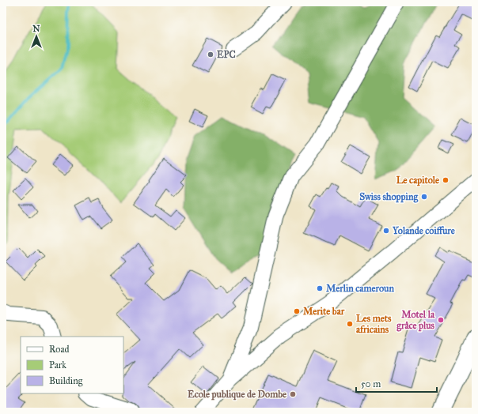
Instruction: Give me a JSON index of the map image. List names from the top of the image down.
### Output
{
  "places": [
    "EPC",
    "Le capitole",
    "Swiss shopping",
    "Yolande coiffure",
    "Merlin cameroun",
    "Merite bar",
    "Motel la grâce plus",
    "Les mets africains",
    "Ecole publique de Dombe"
  ],
  "legend": ["Road", "Park", "Building"],
  "scale_bar": "50 m",
  "north": "top"
}
